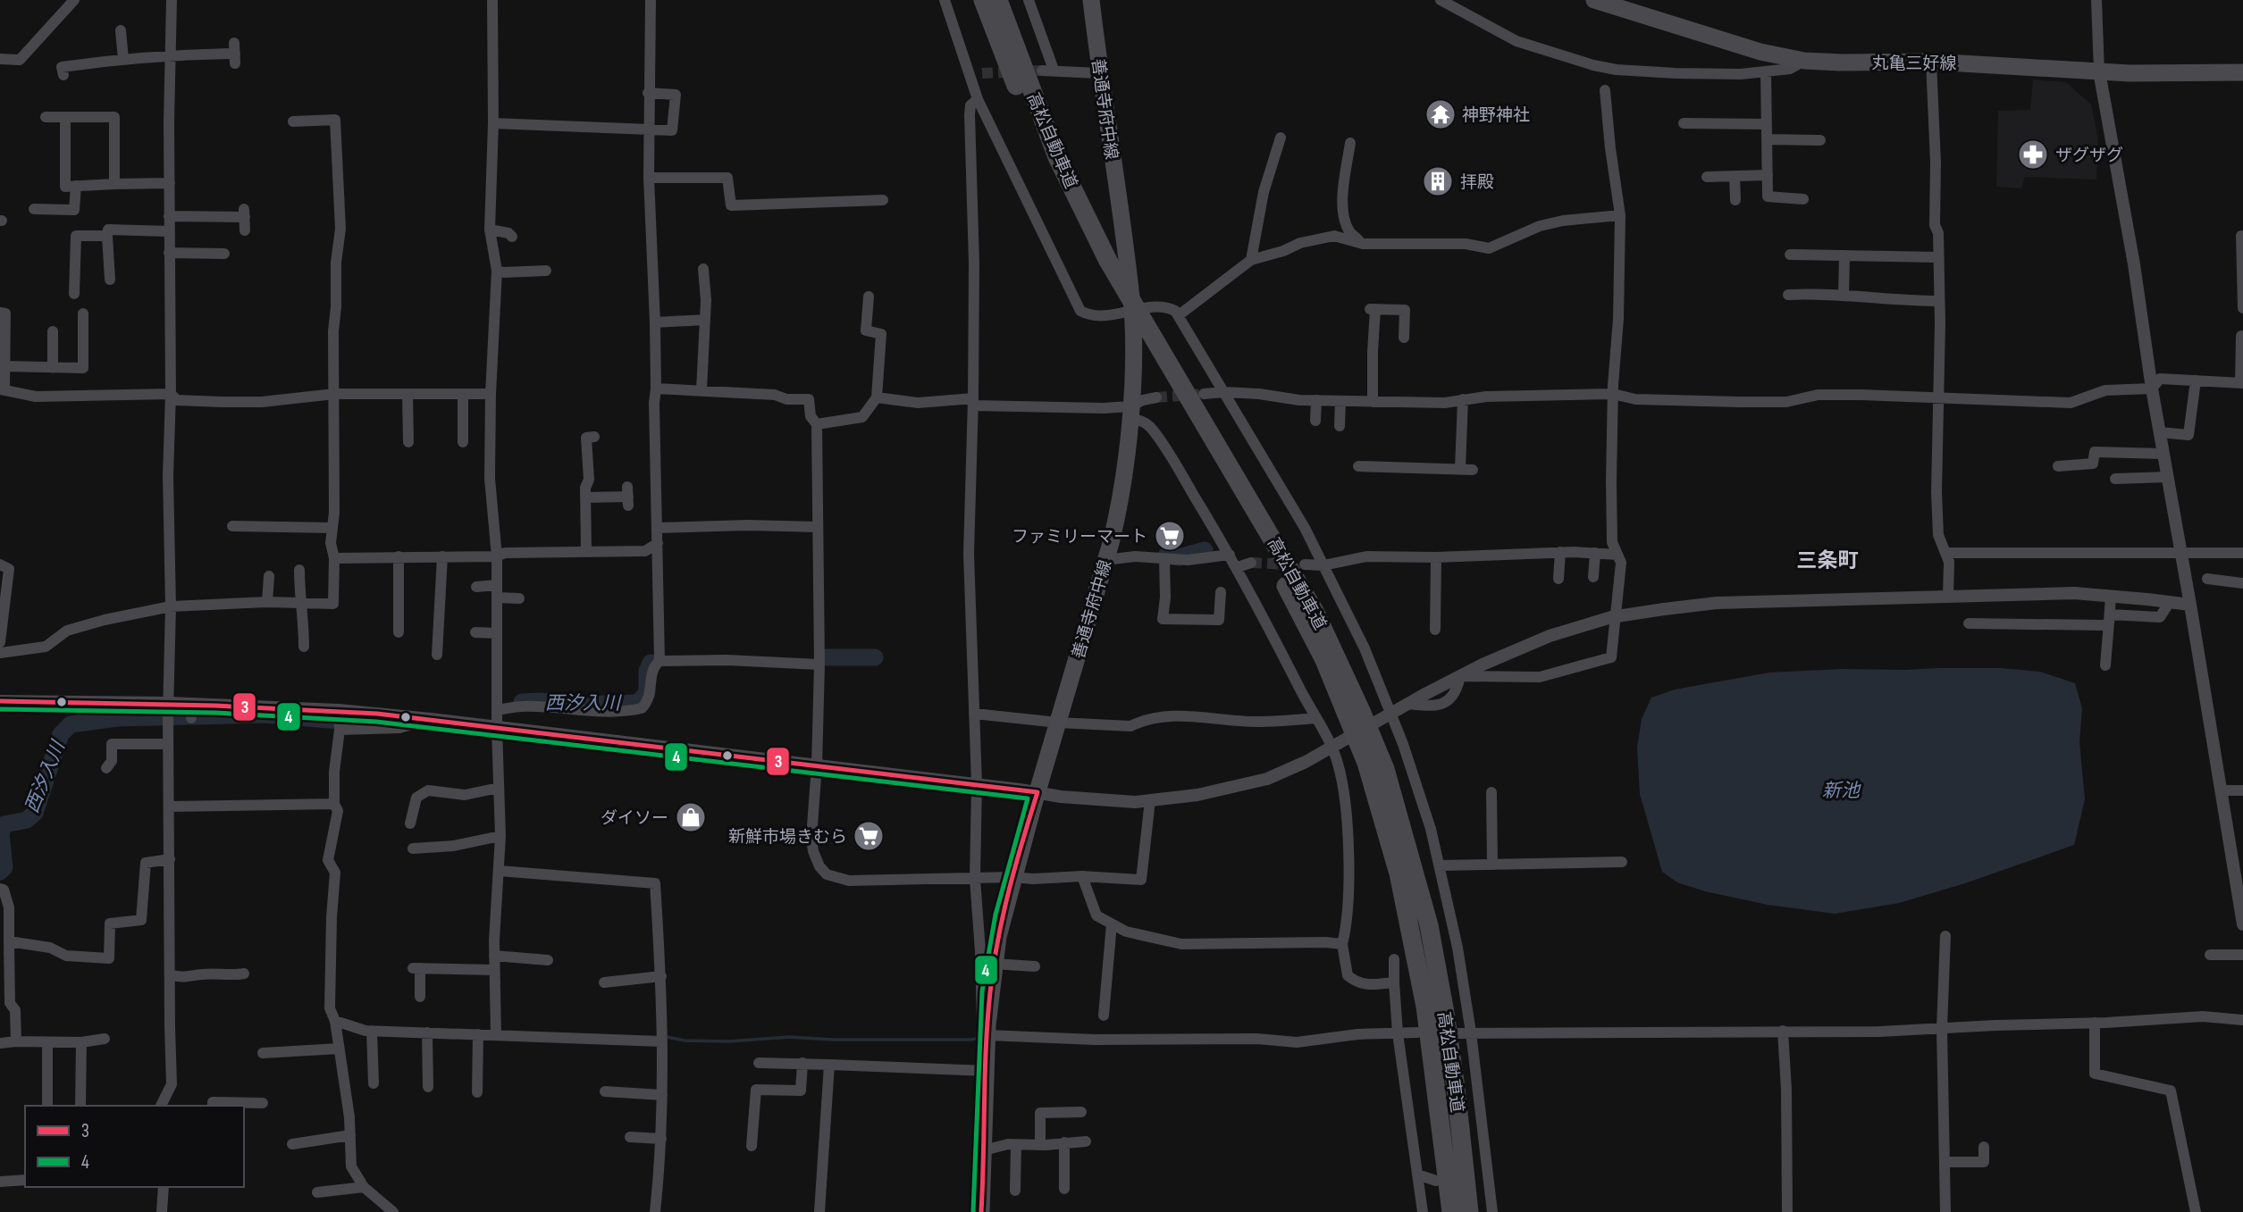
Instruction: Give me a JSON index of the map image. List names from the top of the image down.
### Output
{
  "streets": {
    "highway": ["高松自動車道"],
    "main road": ["丸亀三好線", "善通寺府中線"]
  },
  "districts": ["三条町"],
  "water": ["西汐入川", "新池"],
  "places": {
    "temple": ["神野神社"],
    "pharmacy": ["ザグザグ"],
    "building": ["拝殿"],
    "supermarket": ["ファミリーマート", "新鮮市場きむら"],
    "shop": ["ダイソー"]
  },
  "lines": ["transit line 3", "transit line 4"],
  "legend": ["3", "4"]
}
